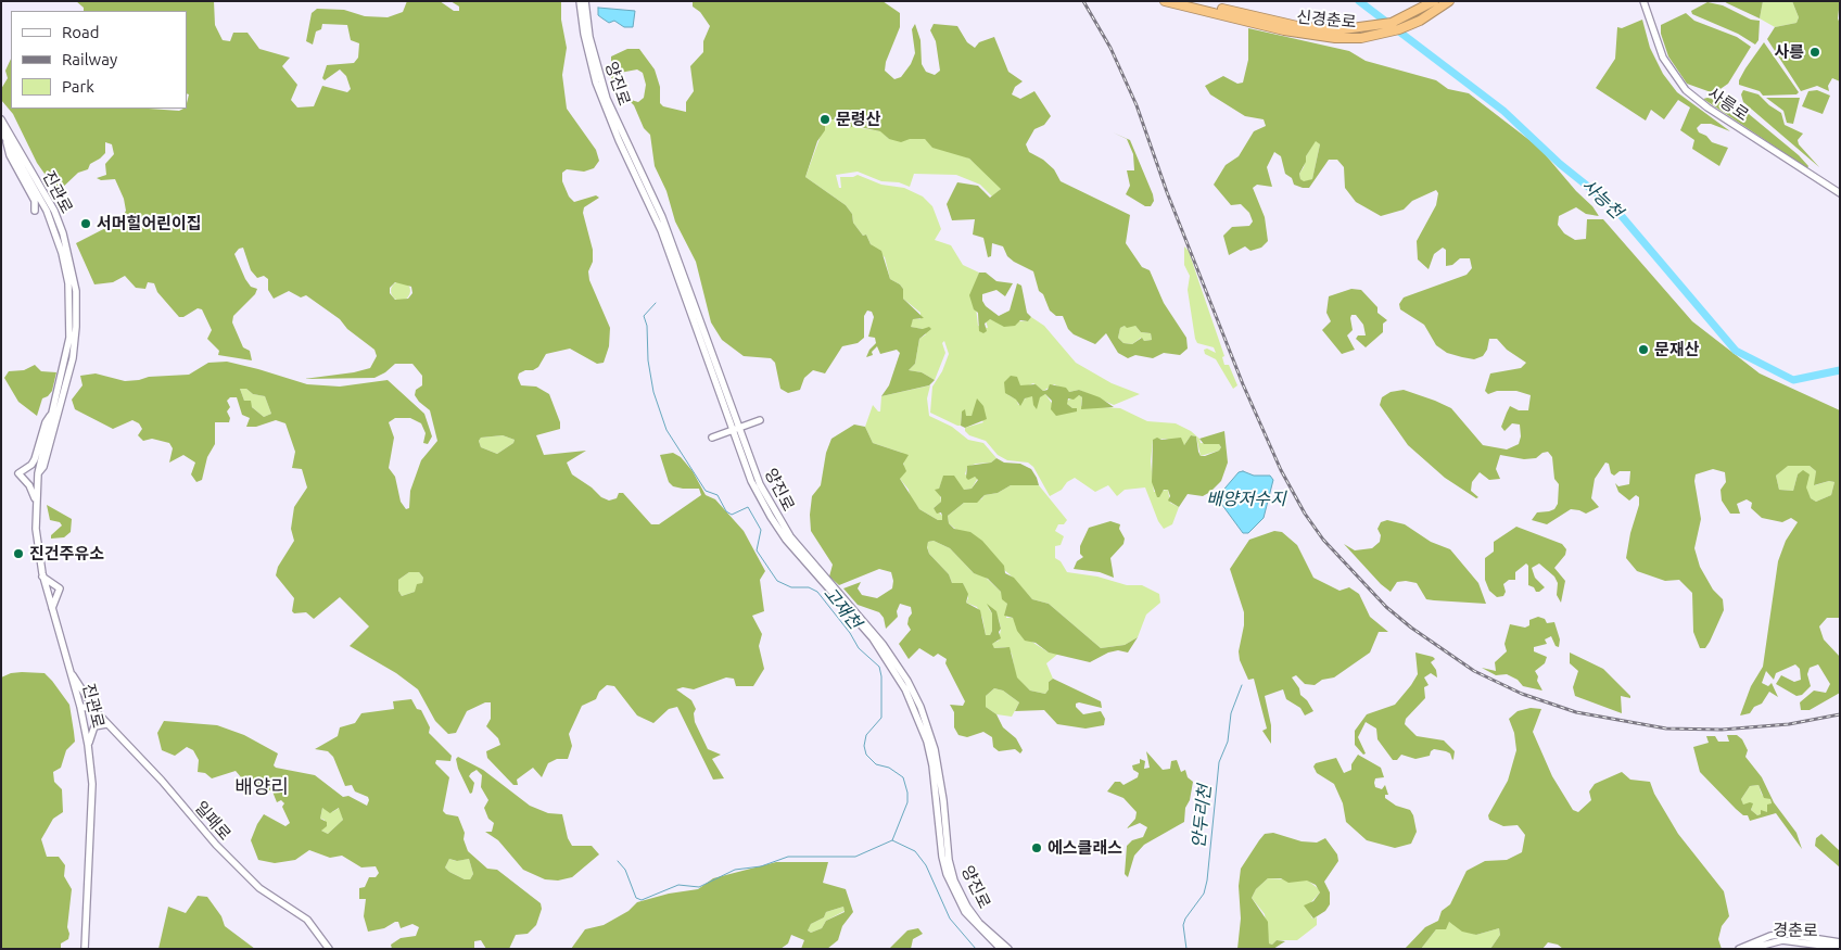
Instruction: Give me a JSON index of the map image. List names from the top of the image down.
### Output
{
  "streets": {
    "highway": ["신경춘로"],
    "main road": [
      "양진로",
      "사릉로",
      "진관로",
      "일패로",
      "경춘로"
    ]
  },
  "crossings": [
    ["진관로", "일패로"]
  ],
  "districts": ["배양리"],
  "water": [
    "사능천",
    "배양저수지",
    "고재천",
    "안두리천"
  ],
  "places": [
    "사릉",
    "문령산",
    "서머힐어린이집",
    "문재산",
    "진건주유소",
    "에스클래스"
  ],
  "legend": ["Road", "Railway", "Park"]
}
